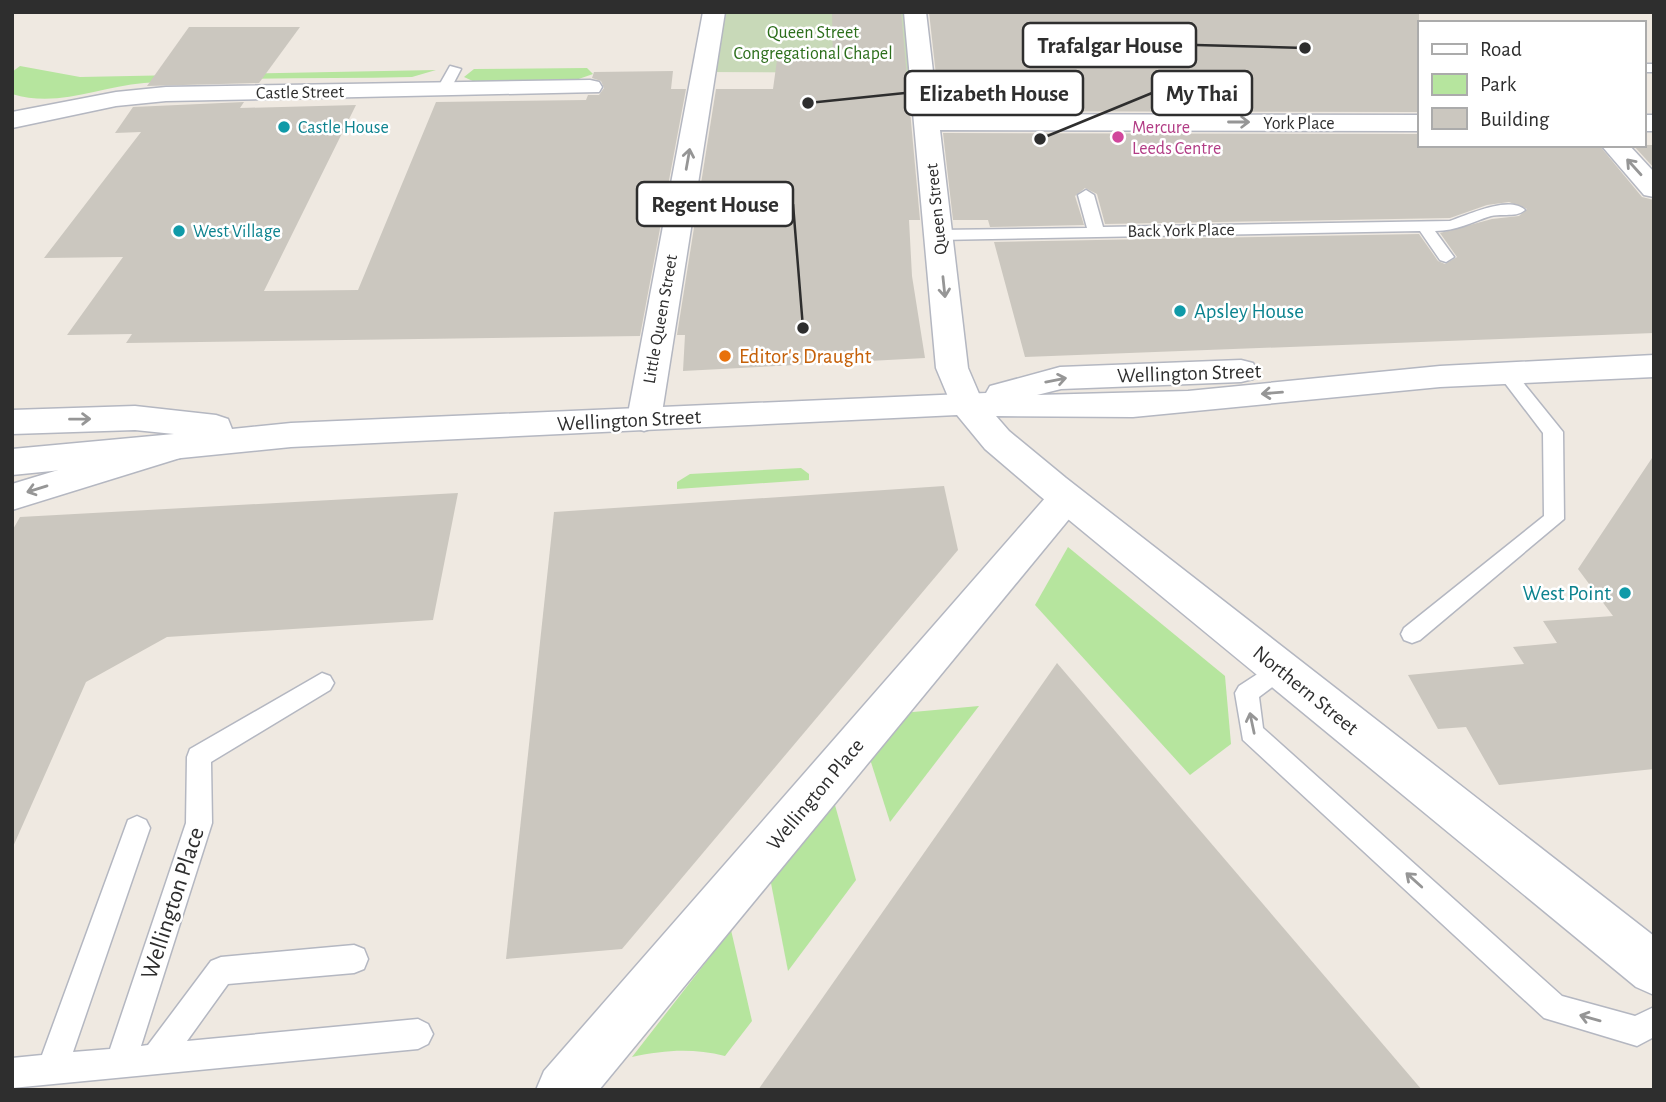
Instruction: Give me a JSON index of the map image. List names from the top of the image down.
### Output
{
  "streets": {
    "street": [
      "Castle Street",
      "York Place",
      "Queen Street",
      "Little Queen Street",
      "Wellington Street",
      "Northern Street",
      "Wellington Place"
    ],
    "lane": ["Back York Place"]
  },
  "crossings": [
    ["York Place", "Queen Street"],
    ["Queen Street", "Back York Place"],
    ["Queen Street", "Wellington Street"],
    ["Queen Street", "Northern Street"],
    ["Little Queen Street", "Wellington Street"],
    ["Wellington Street", "Northern Street"],
    ["Northern Street", "Wellington Place"]
  ],
  "one_way": ["York Place", "Queen Street", "Little Queen Street"],
  "parks": ["Queen Street Congregational Chapel"],
  "places": [
    "Trafalgar House",
    "Elizabeth House",
    "Castle House",
    "Mercure Leeds Centre",
    "My Thai",
    "West Village",
    "Apsley House",
    "Regent House",
    "Editor's Draught",
    "West Point"
  ],
  "legend": ["Road", "Park", "Building"]
}
